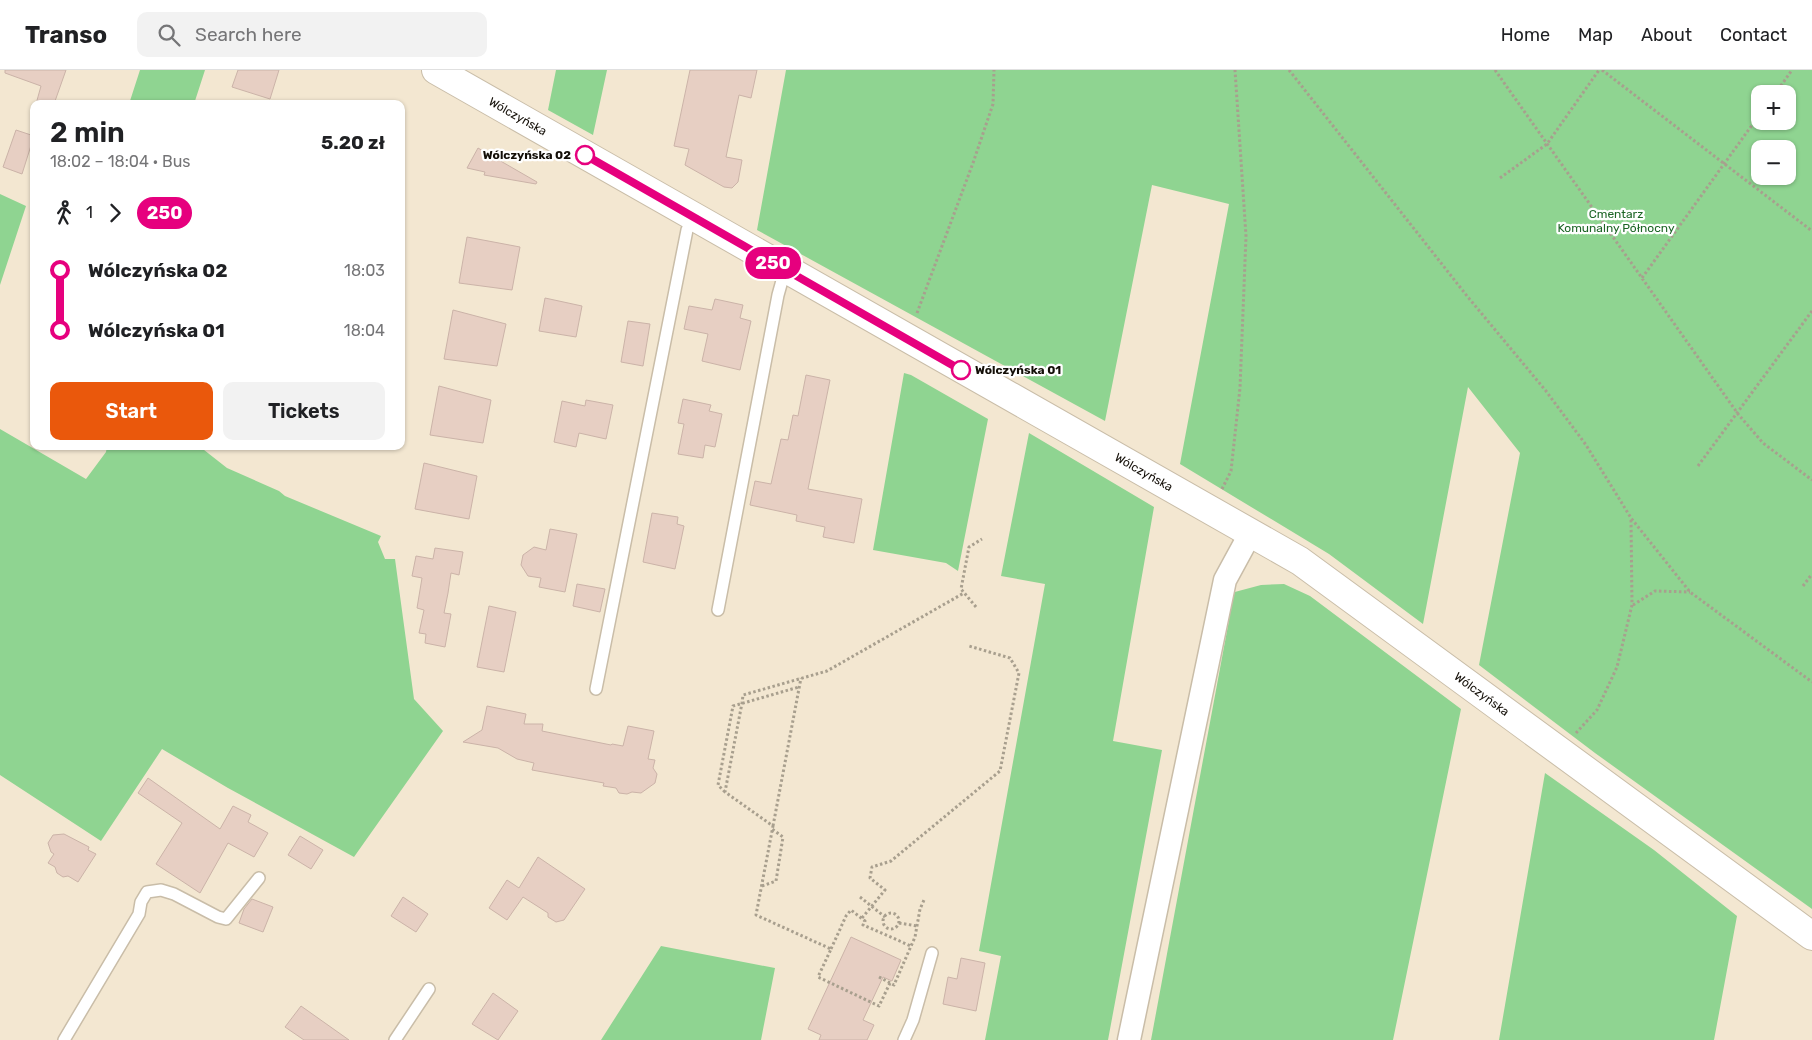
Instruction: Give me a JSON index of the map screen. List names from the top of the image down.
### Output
{
  "streets": {
    "street": ["Wólczyńska"]
  },
  "parks": ["Cmentarz Komunalny Północny"],
  "places": ["Wólczyńska 02", "Wólczyńska 01"],
  "lines": ["bus line 250"],
  "page": {
    "header": "Transo",
    "search": "Search here",
    "nav": [
      "Home",
      "Map",
      "About",
      "Contact"
    ],
    "on_map": "250",
    "map_buttons": ["+", "−"],
    "heading": ["2 min", "18:02 – 18:04 · Bus", "5.20 zł"],
    "legs": ["1", "250"],
    "list": [
      {
        "name": "Wólczyńska 02",
        "value": "18:03"
      },
      {
        "name": "Wólczyńska 01",
        "value": "18:04"
      }
    ],
    "buttons": ["Start", "Tickets"]
  }
}
